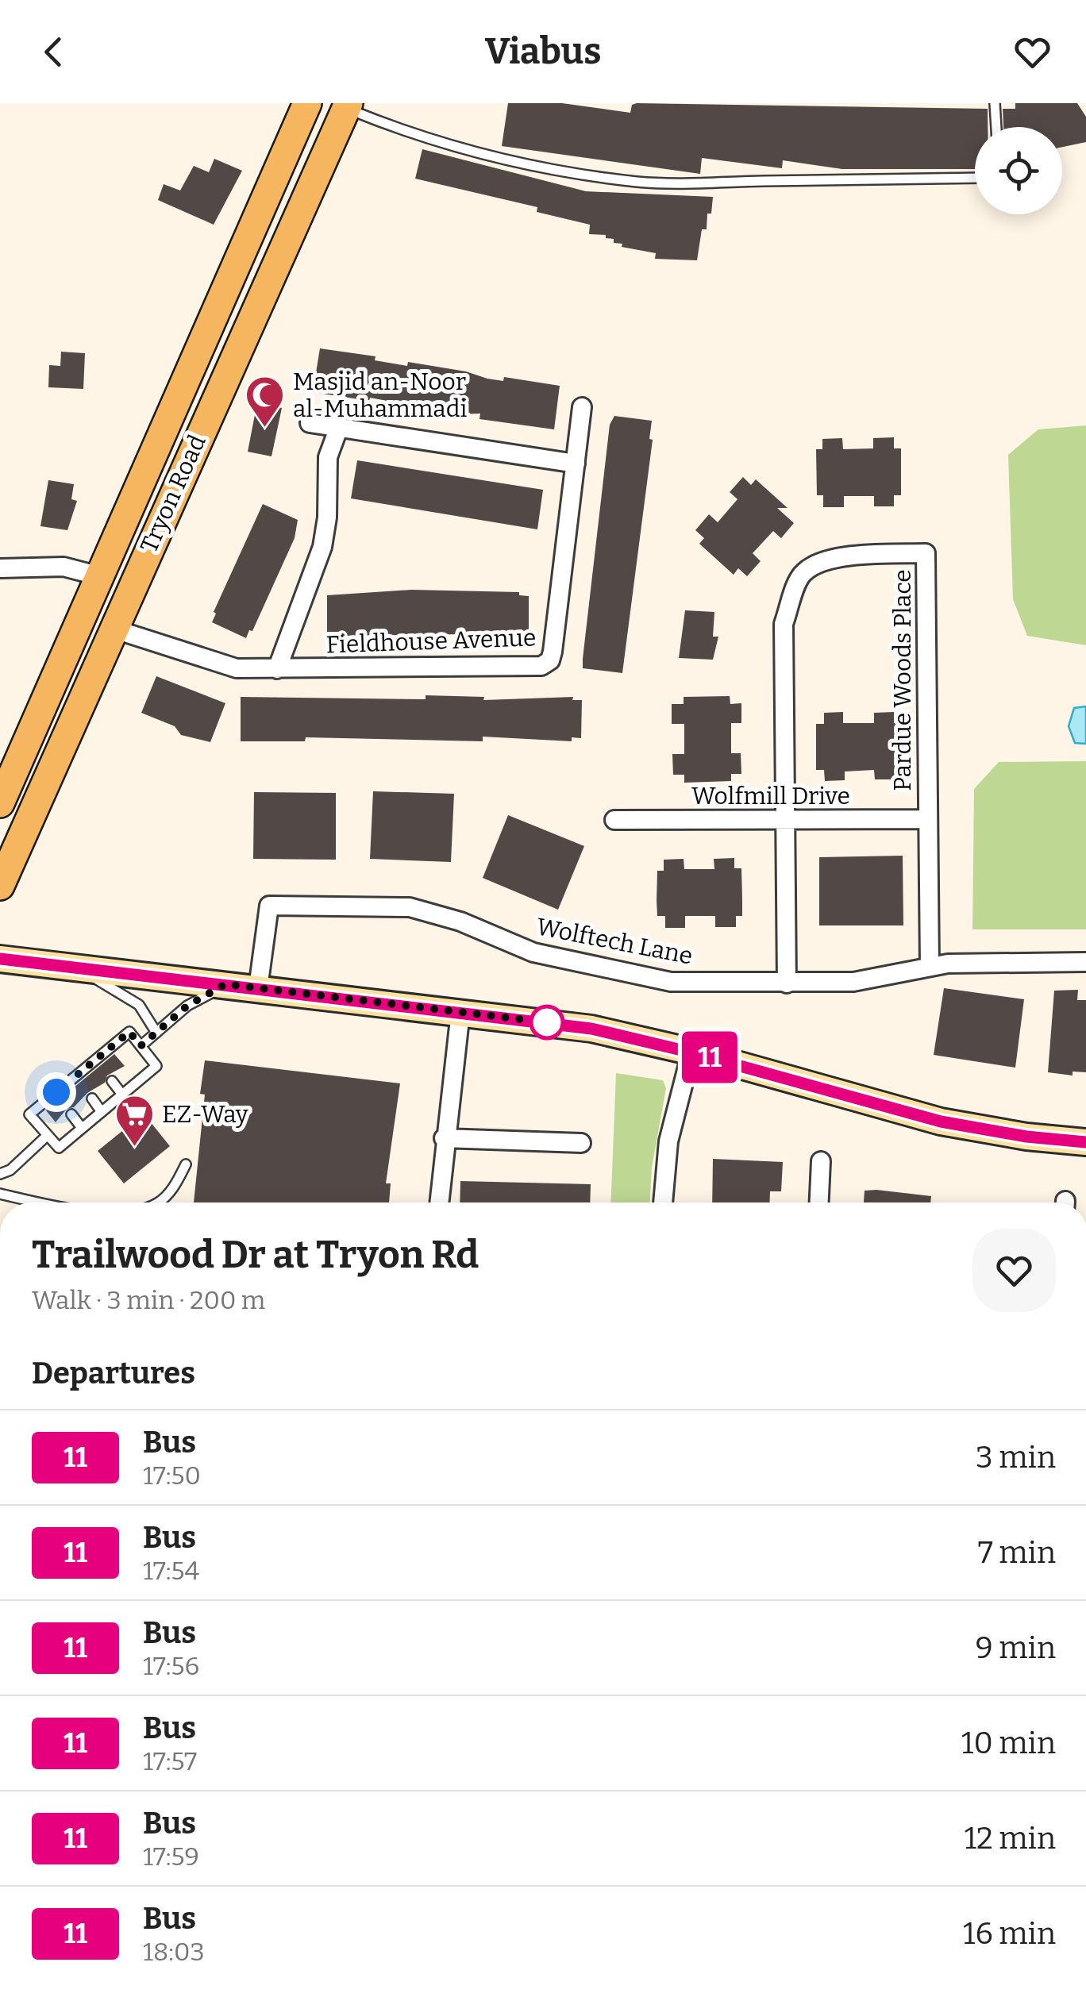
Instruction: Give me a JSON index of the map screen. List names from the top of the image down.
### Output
{
  "streets": {
    "main road": ["Tryon Road"],
    "street": [
      "Fieldhouse Avenue",
      "Pardue Woods Place",
      "Wolfmill Drive",
      "Wolftech Lane"
    ]
  },
  "crossings": [
    ["Tryon Road", "Fieldhouse Avenue"],
    ["Pardue Woods Place", "Wolfmill Drive"],
    ["Pardue Woods Place", "Wolftech Lane"]
  ],
  "places": {
    "mosque": ["Masjid an-Noor al-Muhammadi"],
    "supermarket": ["EZ-Way"]
  },
  "lines": ["bus line 11"],
  "page": {
    "header": "Viabus",
    "on_map": "11",
    "heading": [
      ["Trailwood Dr at Tryon Rd", "Walk · 3 min · 200 m"],
      "Departures"
    ],
    "list": [
      {
        "mark": "11",
        "name": "Bus",
        "note": "17:50",
        "value": "3 min"
      },
      {
        "mark": "11",
        "name": "Bus",
        "note": "17:54",
        "value": "7 min"
      },
      {
        "mark": "11",
        "name": "Bus",
        "note": "17:56",
        "value": "9 min"
      },
      {
        "mark": "11",
        "name": "Bus",
        "note": "17:57",
        "value": "10 min"
      },
      {
        "mark": "11",
        "name": "Bus",
        "note": "17:59",
        "value": "12 min"
      },
      {
        "mark": "11",
        "name": "Bus",
        "note": "18:03",
        "value": "16 min"
      }
    ]
  }
}
